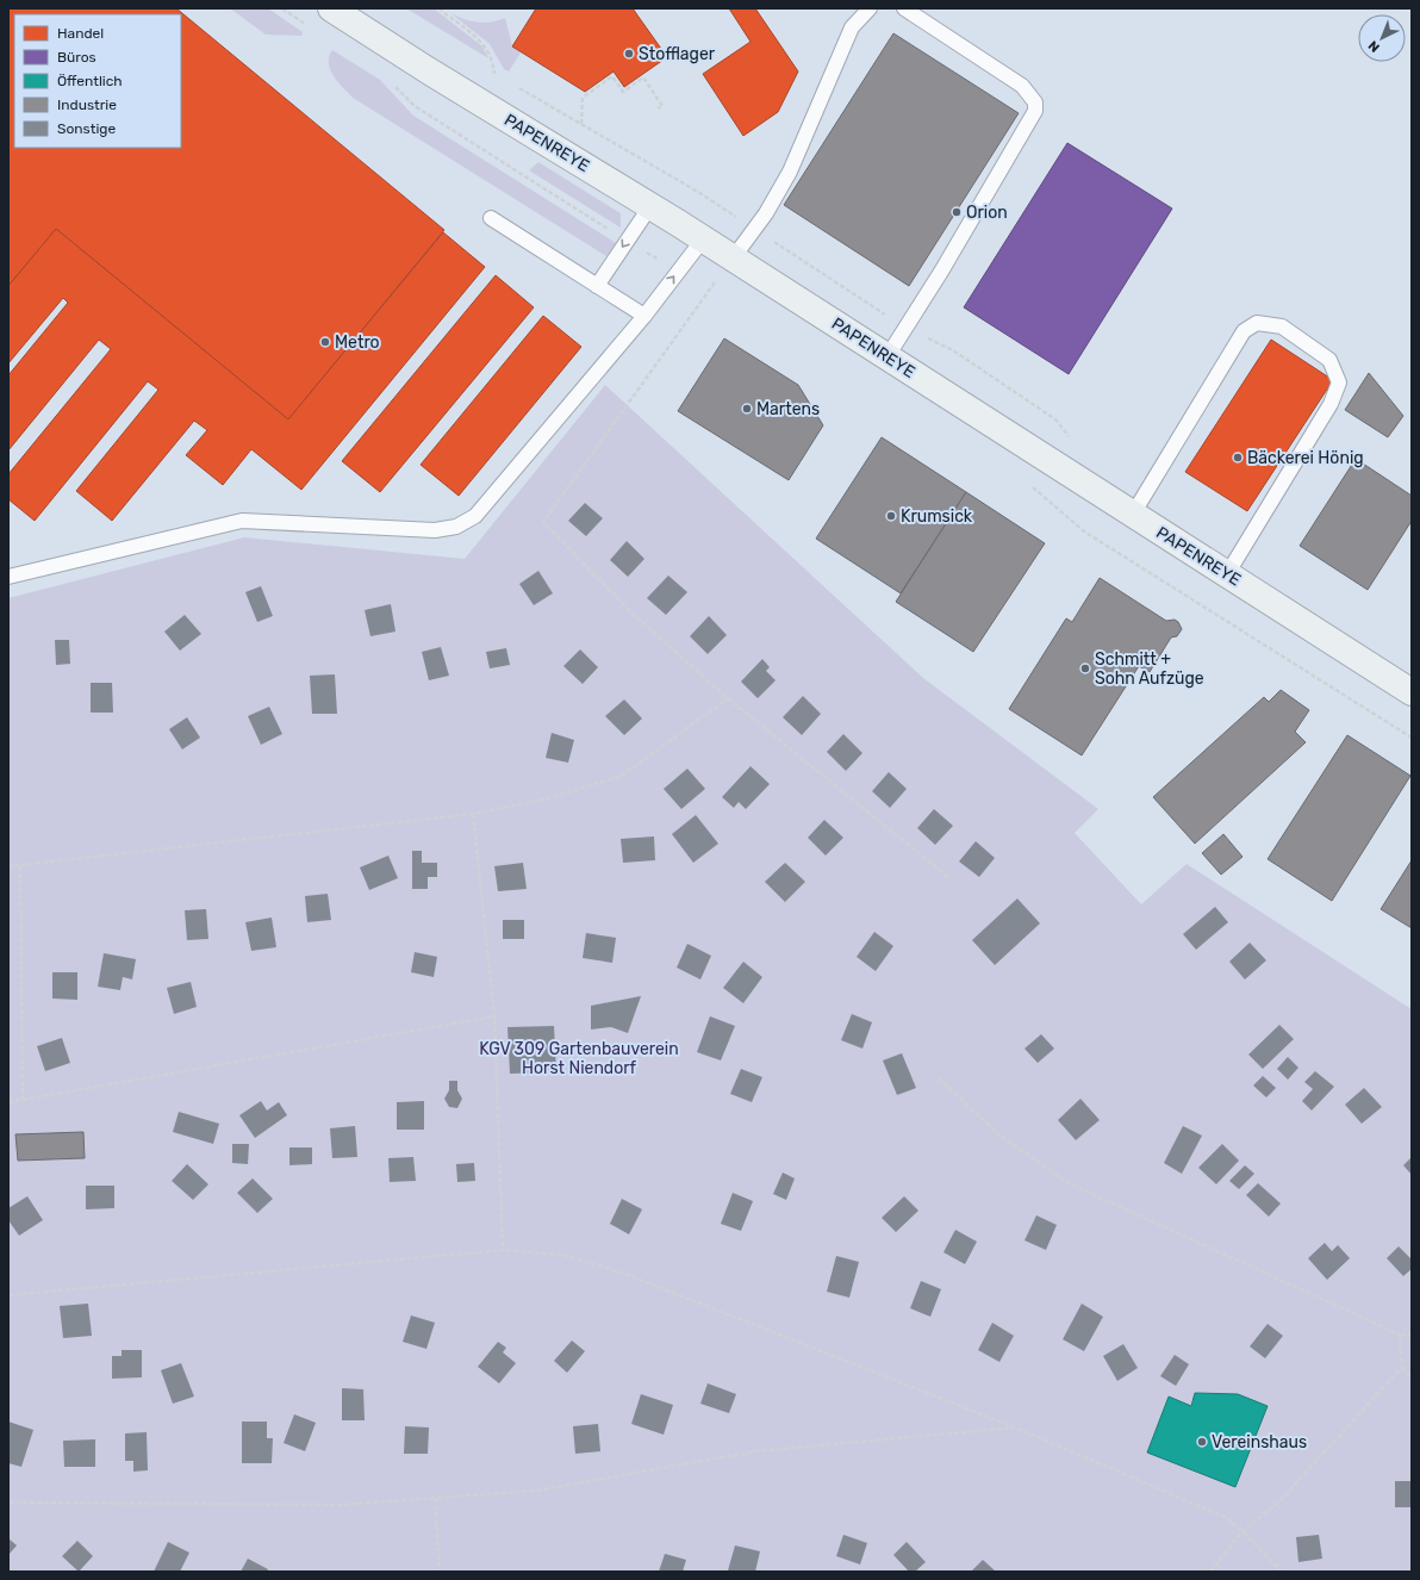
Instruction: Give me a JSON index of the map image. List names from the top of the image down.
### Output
{
  "streets": {
    "main road": ["PAPENREYE"]
  },
  "parks": ["KGV 309 Gartenbauverein Horst Niendorf"],
  "places": [
    "Stofflager",
    "Orion",
    "Metro",
    "Martens",
    "Bäckerei Hönig",
    "Krumsick",
    "Schmitt + Sohn Aufzüge",
    "Vereinshaus"
  ],
  "legend": [
    "Handel",
    "Büros",
    "Öffentlich",
    "Industrie",
    "Sonstige"
  ],
  "north": "bottom left"
}
